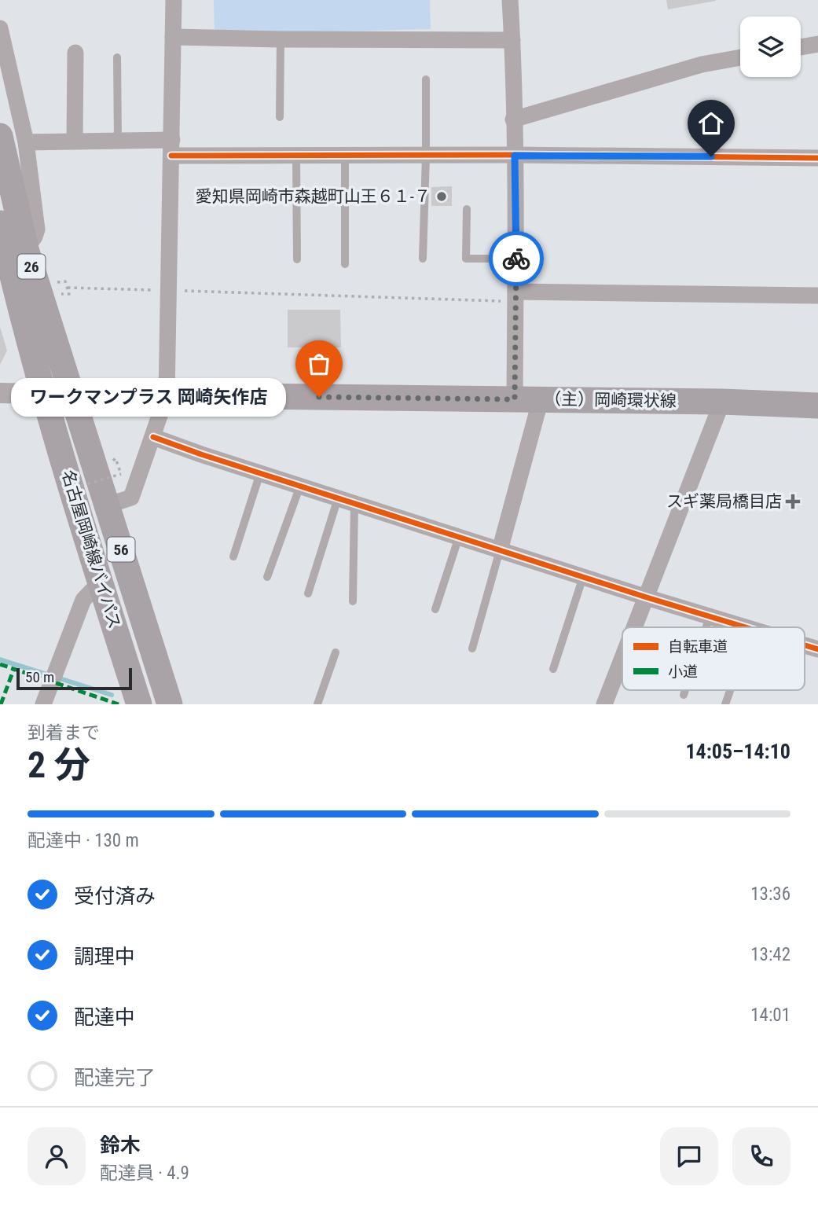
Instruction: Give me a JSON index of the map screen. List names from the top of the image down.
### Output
{
  "streets": {
    "main road": [
      "26",
      "（主）岡崎環状線",
      "名古屋岡崎線バイパス",
      "56"
    ]
  },
  "crossings": [
    ["26", "（主）岡崎環状線"],
    ["26", "名古屋岡崎線バイパス"],
    ["（主）岡崎環状線", "名古屋岡崎線バイパス"]
  ],
  "places": {
    "other": ["愛知県岡崎市森越町山王６１‐７", "ワークマンプラス 岡崎矢作店"],
    "health": ["スギ薬局橋目店"]
  },
  "legend": ["自転車道", "小道"],
  "scale_bar": "50 m",
  "page": {
    "bubble": "ワークマンプラス 岡崎矢作店",
    "scale": "50 m",
    "heading": ["2 分", "到着まで", "14:05–14:10"],
    "panel": ["鈴木", "配達員 · 4.9"],
    "bar": "配達中 · 130 m",
    "list": [
      ["受付済み", "13:36"],
      ["調理中", "13:42"],
      ["配達中", "14:01"],
      "配達完了"
    ]
  }
}
